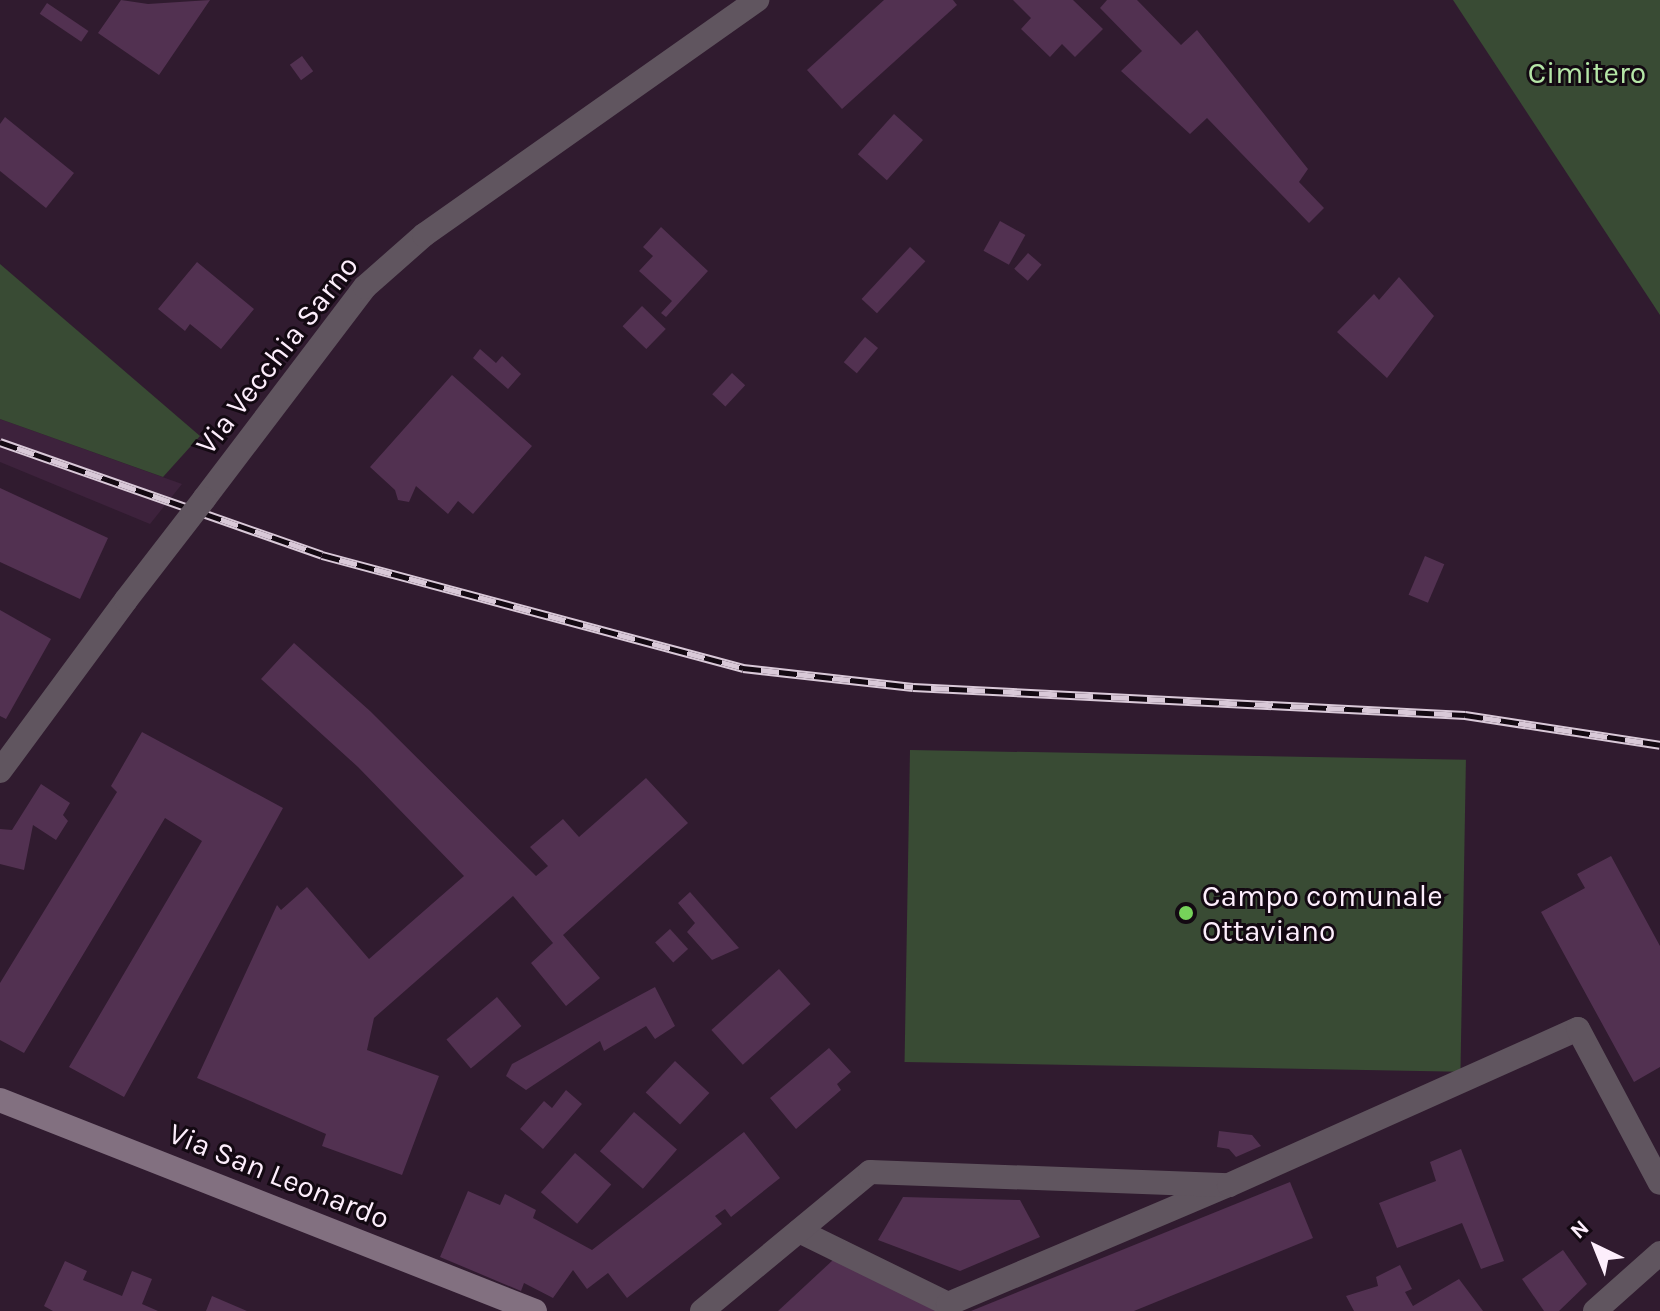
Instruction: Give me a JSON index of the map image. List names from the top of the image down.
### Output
{
  "streets": {
    "main road": ["Via San Leonardo"],
    "street": ["Via Vecchia Sarno"]
  },
  "parks": ["Cimitero"],
  "places": ["Campo comunale Ottaviano"],
  "north": "top left"
}
